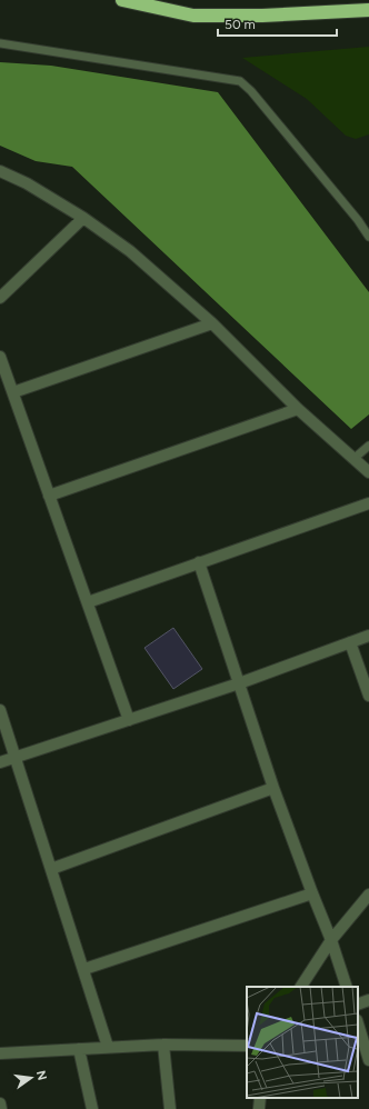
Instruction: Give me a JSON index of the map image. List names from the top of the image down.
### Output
{
  "scale_bar": "50 m",
  "north": "right"
}
